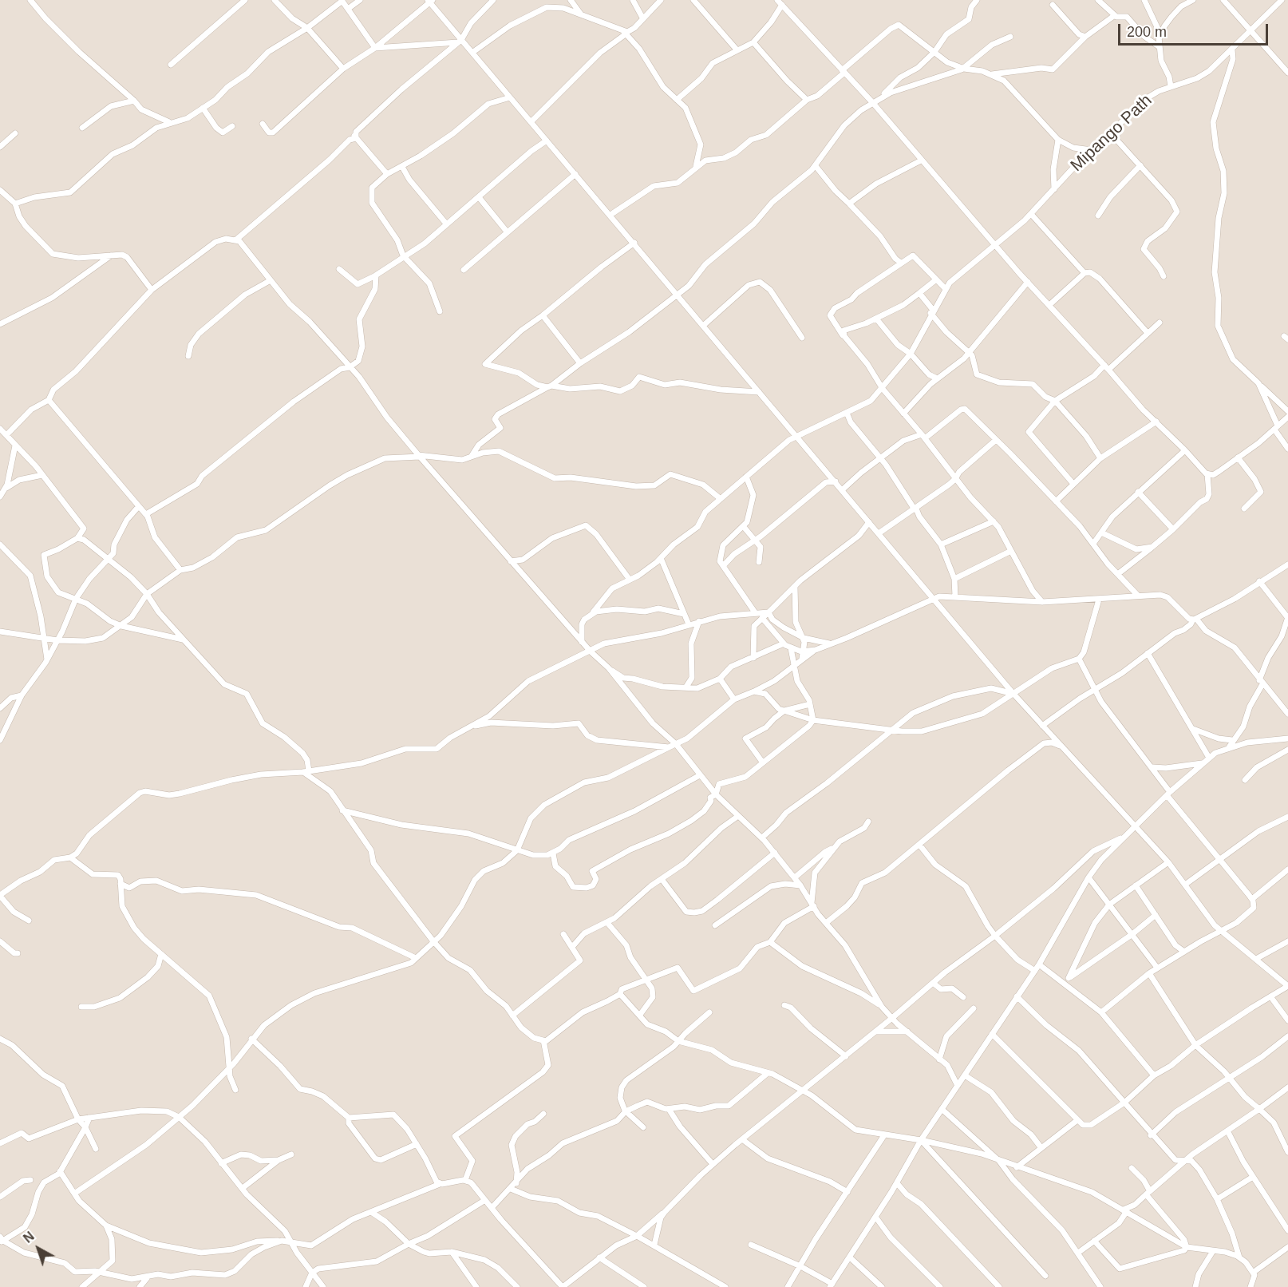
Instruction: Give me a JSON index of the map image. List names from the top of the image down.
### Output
{
  "streets": {
    "street": ["Mipango Path"]
  },
  "scale_bar": "200 m",
  "north": "top left"
}
